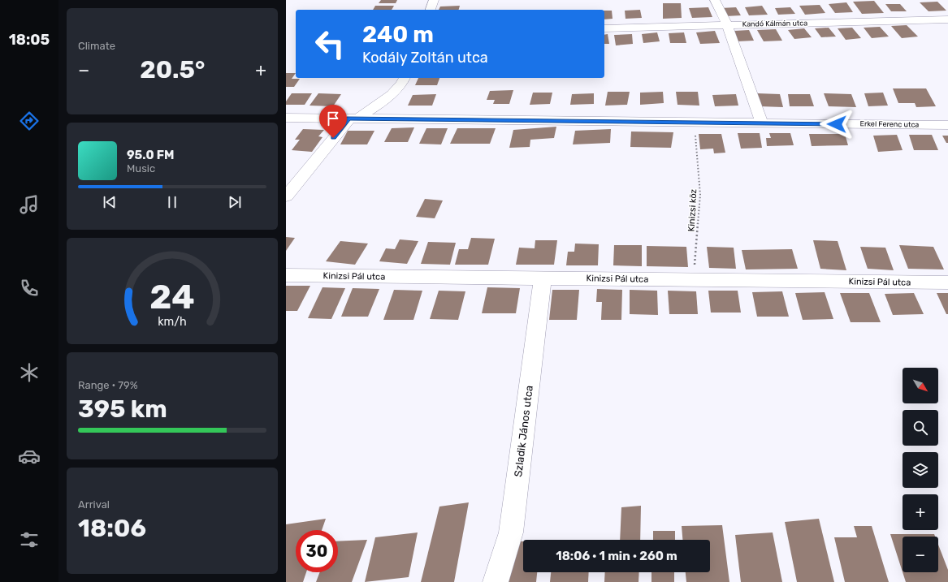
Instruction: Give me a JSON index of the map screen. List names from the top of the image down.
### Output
{
  "streets": {
    "street": [
      "Kandó Kálmán utca",
      "Erkel Ferenc utca",
      "Kinizsi Pál utca",
      "Szladik János utca"
    ],
    "path": ["Kinizsi köz"]
  },
  "crossings": [
    ["Erkel Ferenc utca", "Kinizsi köz"],
    ["Kinizsi köz", "Kinizsi Pál utca"],
    ["Kinizsi Pál utca", "Szladik János utca"]
  ],
  "north": "bottom right",
  "page": {
    "tabs": "18:05",
    "tile": [
      "Climate",
      ["Range · 79%", "395 km"],
      ["Arrival", "18:06"]
    ],
    "turn": ["240 m", "Kodály Zoltán utca"],
    "heat": ["−", "20.5°", "+"],
    "song": ["95.0 FM", "Music"],
    "map_buttons": ["+", "−"],
    "limit": "30",
    "trip": "18:06 · 1 min · 260 m",
    "gauge": ["24", "km/h"]
  }
}
